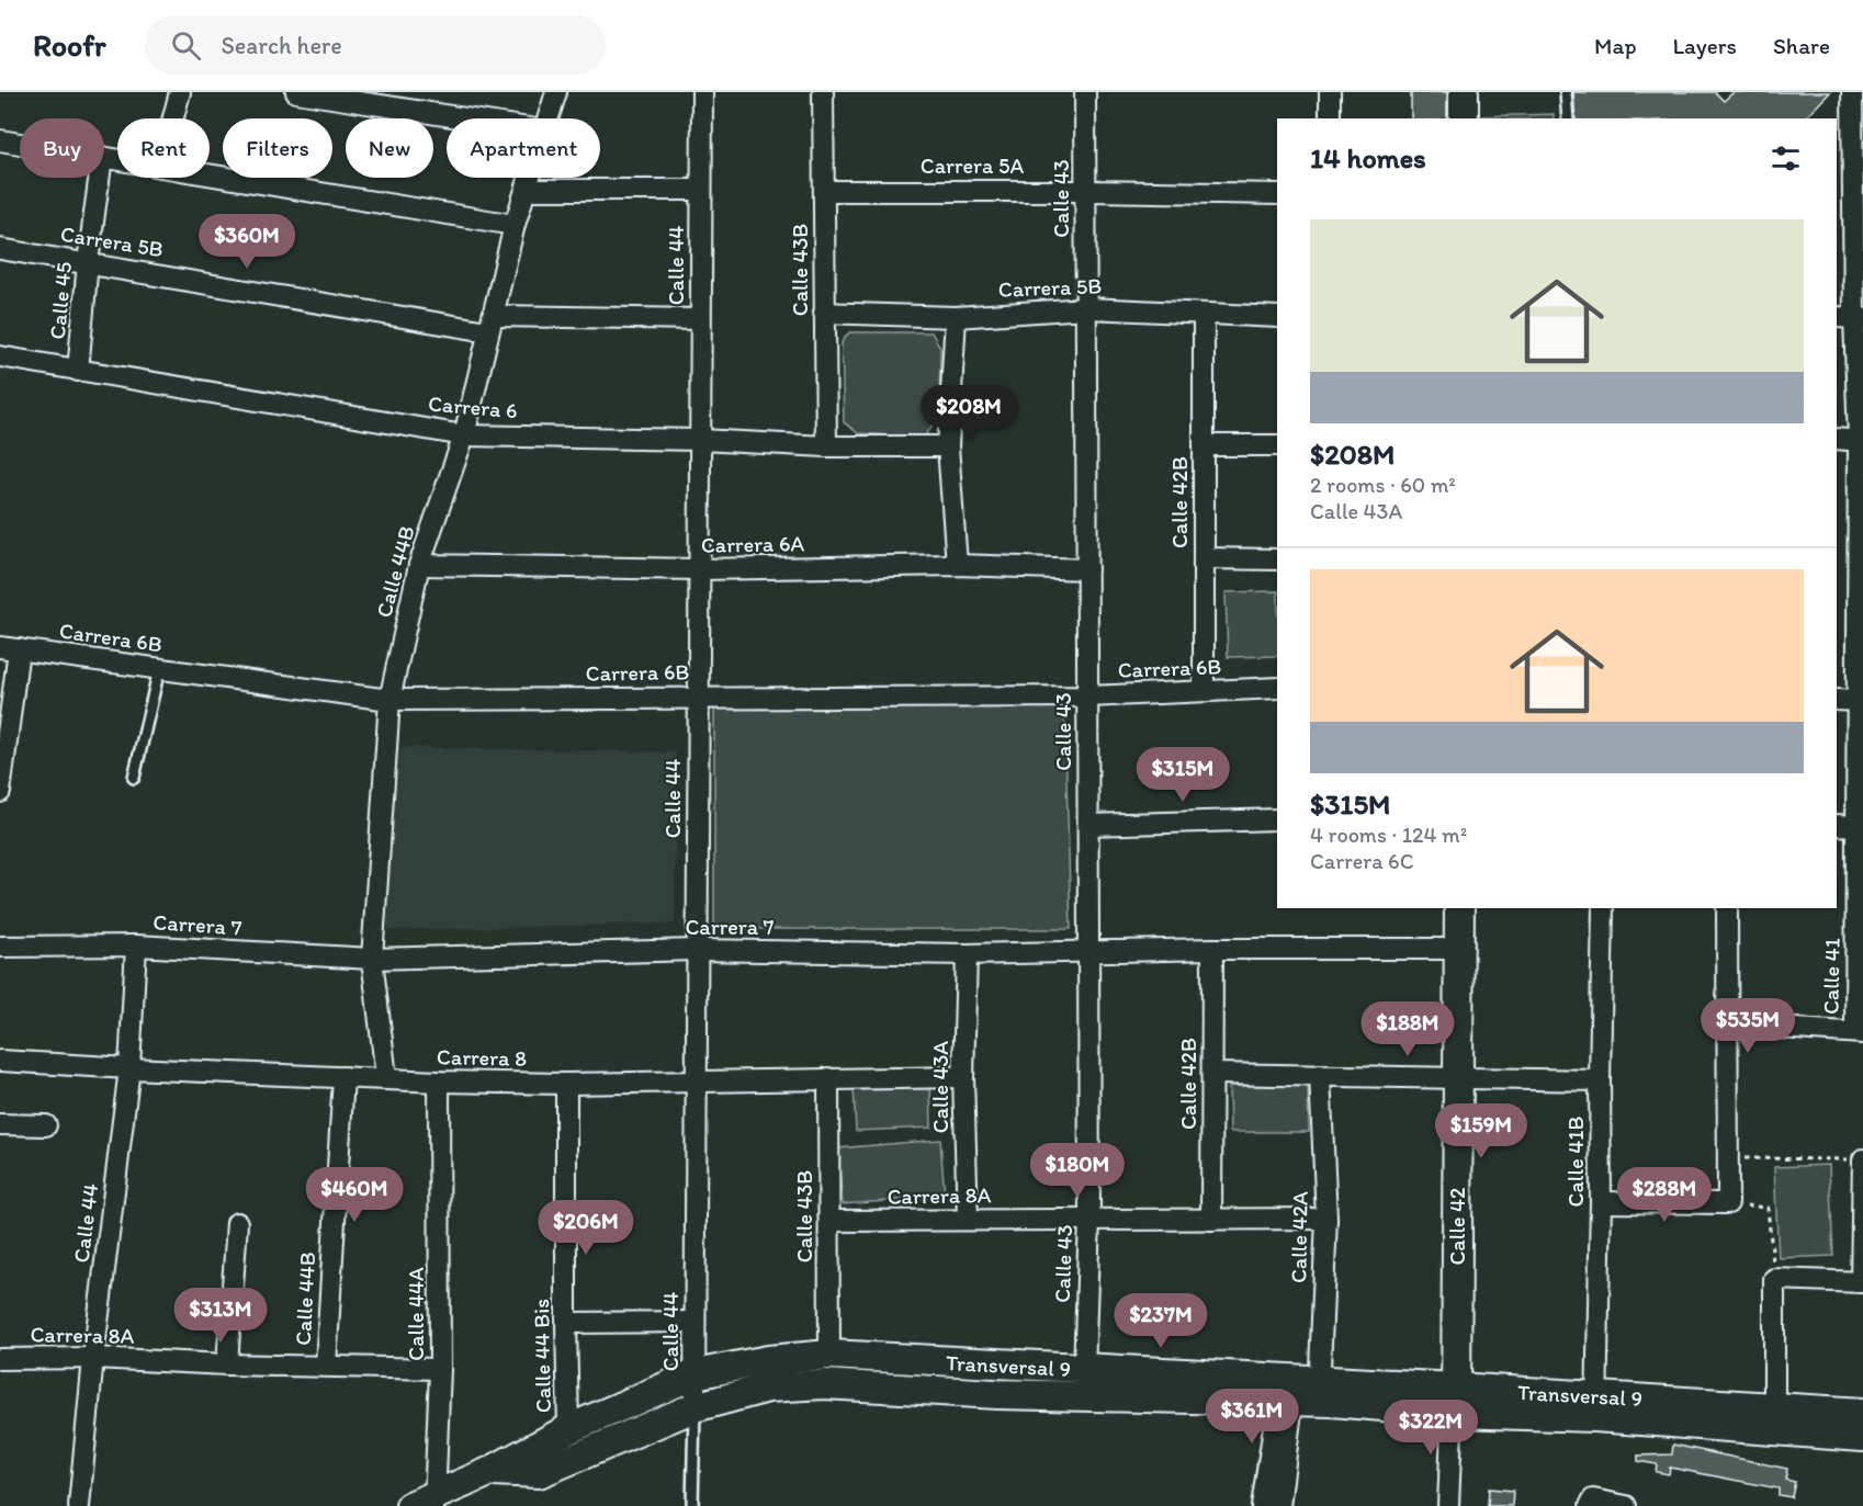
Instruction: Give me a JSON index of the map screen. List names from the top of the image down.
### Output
{
  "streets": {
    "street": [
      "Carrera 5A",
      "Calle 43",
      "Carrera 5B",
      "Calle 44",
      "Calle 43B",
      "Calle 45",
      "Carrera 6",
      "Calle 42B",
      "Carrera 6A",
      "Calle 44B",
      "Carrera 6B",
      "Carrera 7",
      "Calle 41",
      "Carrera 8",
      "Calle 43A",
      "Calle 41B",
      "Carrera 8A",
      "Calle 42",
      "Calle 42A",
      "Calle 44A",
      "Calle 44 Bis",
      "Transversal 9"
    ]
  },
  "crossings": [
    ["Carrera 5A", "Calle 43"],
    ["Carrera 5A", "Calle 43B"],
    ["Calle 43", "Carrera 5B"],
    ["Calle 43", "Carrera 6A"],
    ["Calle 43", "Carrera 6B"],
    ["Calle 43", "Carrera 7"],
    ["Calle 43", "Carrera 8A"],
    ["Calle 43", "Transversal 9"],
    ["Carrera 5B", "Calle 44"],
    ["Carrera 5B", "Calle 43B"],
    ["Carrera 5B", "Calle 45"],
    ["Carrera 5B", "Calle 42B"],
    ["Carrera 5B", "Calle 44B"],
    ["Calle 44", "Carrera 6"],
    ["Calle 44", "Carrera 6A"],
    ["Calle 44", "Carrera 6B"],
    ["Calle 44", "Carrera 7"],
    ["Calle 44", "Carrera 8"],
    ["Calle 44", "Carrera 8A"],
    ["Calle 44", "Transversal 9"],
    ["Calle 43B", "Carrera 6"],
    ["Calle 43B", "Carrera 8"],
    ["Calle 43B", "Carrera 8A"],
    ["Calle 43B", "Transversal 9"],
    ["Calle 45", "Carrera 6"],
    ["Carrera 6", "Calle 44B"],
    ["Calle 42B", "Carrera 6B"],
    ["Calle 42B", "Carrera 7"],
    ["Calle 42B", "Carrera 8A"],
    ["Carrera 6A", "Calle 44B"],
    ["Calle 44B", "Carrera 6B"],
    ["Calle 44B", "Carrera 7"],
    ["Calle 44B", "Carrera 8"],
    ["Calle 44B", "Carrera 8A"],
    ["Carrera 7", "Calle 43A"],
    ["Carrera 7", "Calle 42"],
    ["Carrera 8", "Calle 43A"],
    ["Carrera 8", "Calle 44A"],
    ["Carrera 8", "Calle 44 Bis"],
    ["Calle 43A", "Carrera 8A"],
    ["Calle 41B", "Transversal 9"],
    ["Carrera 8A", "Calle 42A"],
    ["Carrera 8A", "Calle 44A"],
    ["Calle 42", "Transversal 9"],
    ["Calle 42A", "Transversal 9"],
    ["Calle 44A", "Transversal 9"],
    ["Calle 44 Bis", "Transversal 9"]
  ],
  "page": {
    "header": "Roofr",
    "search": "Search here",
    "nav": ["Map", "Layers", "Share"],
    "chip": [
      "Buy",
      "Rent",
      "Filters",
      "New",
      "Apartment"
    ],
    "heading": "14 homes",
    "list": [
      {
        "name": "$208M",
        "note": "2 rooms · 60 m² · Calle 43A"
      },
      {
        "name": "$315M",
        "note": "4 rooms · 124 m² · Carrera 6C"
      }
    ],
    "price": [
      "$360M",
      "$208M",
      "$315M",
      "$535M",
      "$188M",
      "$159M",
      "$180M",
      "$460M",
      "$288M",
      "$206M",
      "$313M",
      "$237M",
      "$361M",
      "$322M"
    ]
  }
}
